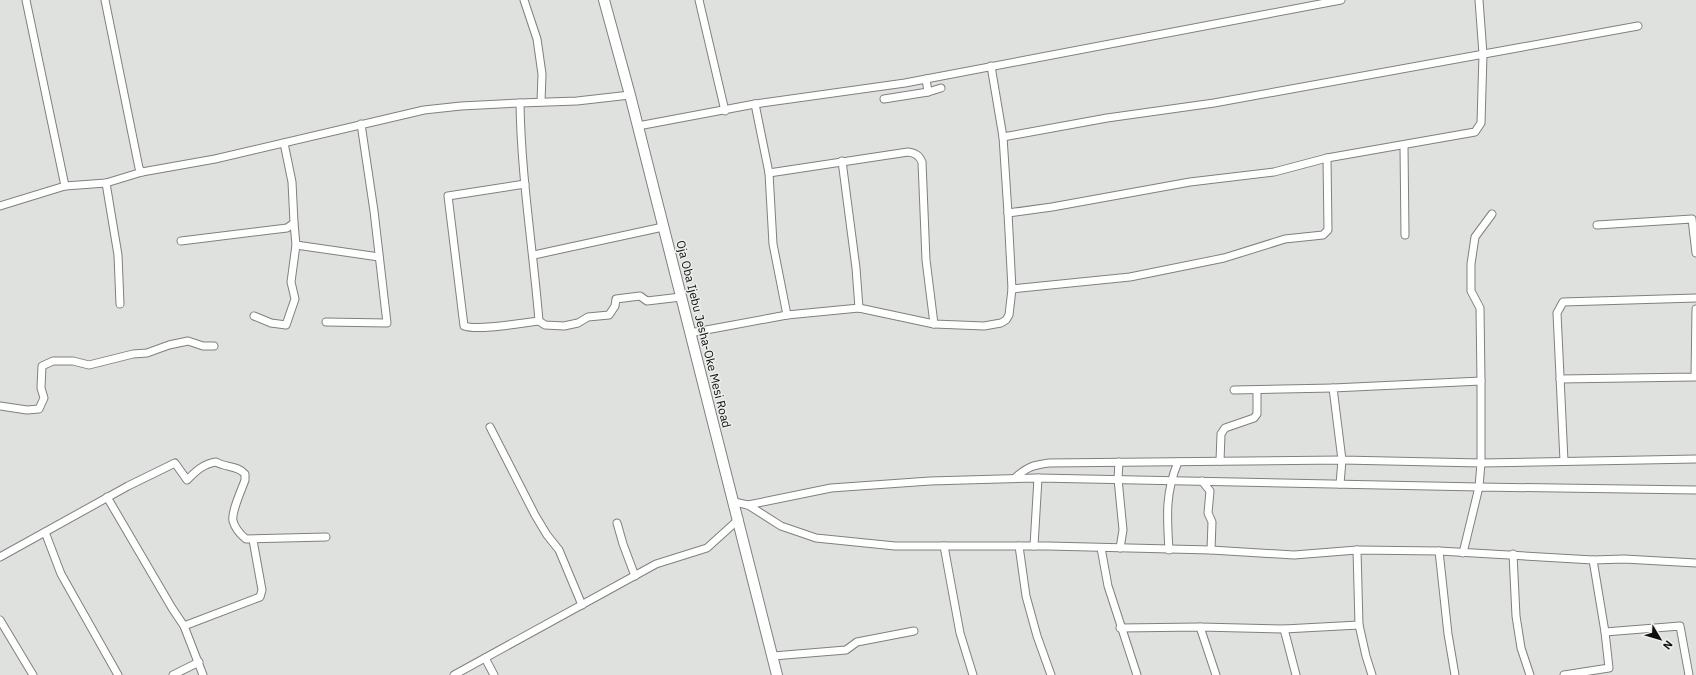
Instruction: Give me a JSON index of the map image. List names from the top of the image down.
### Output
{
  "streets": {
    "main road": ["Oja Oba Ijebu Jesha-Oke Mesi Road"]
  },
  "north": "bottom right"
}
